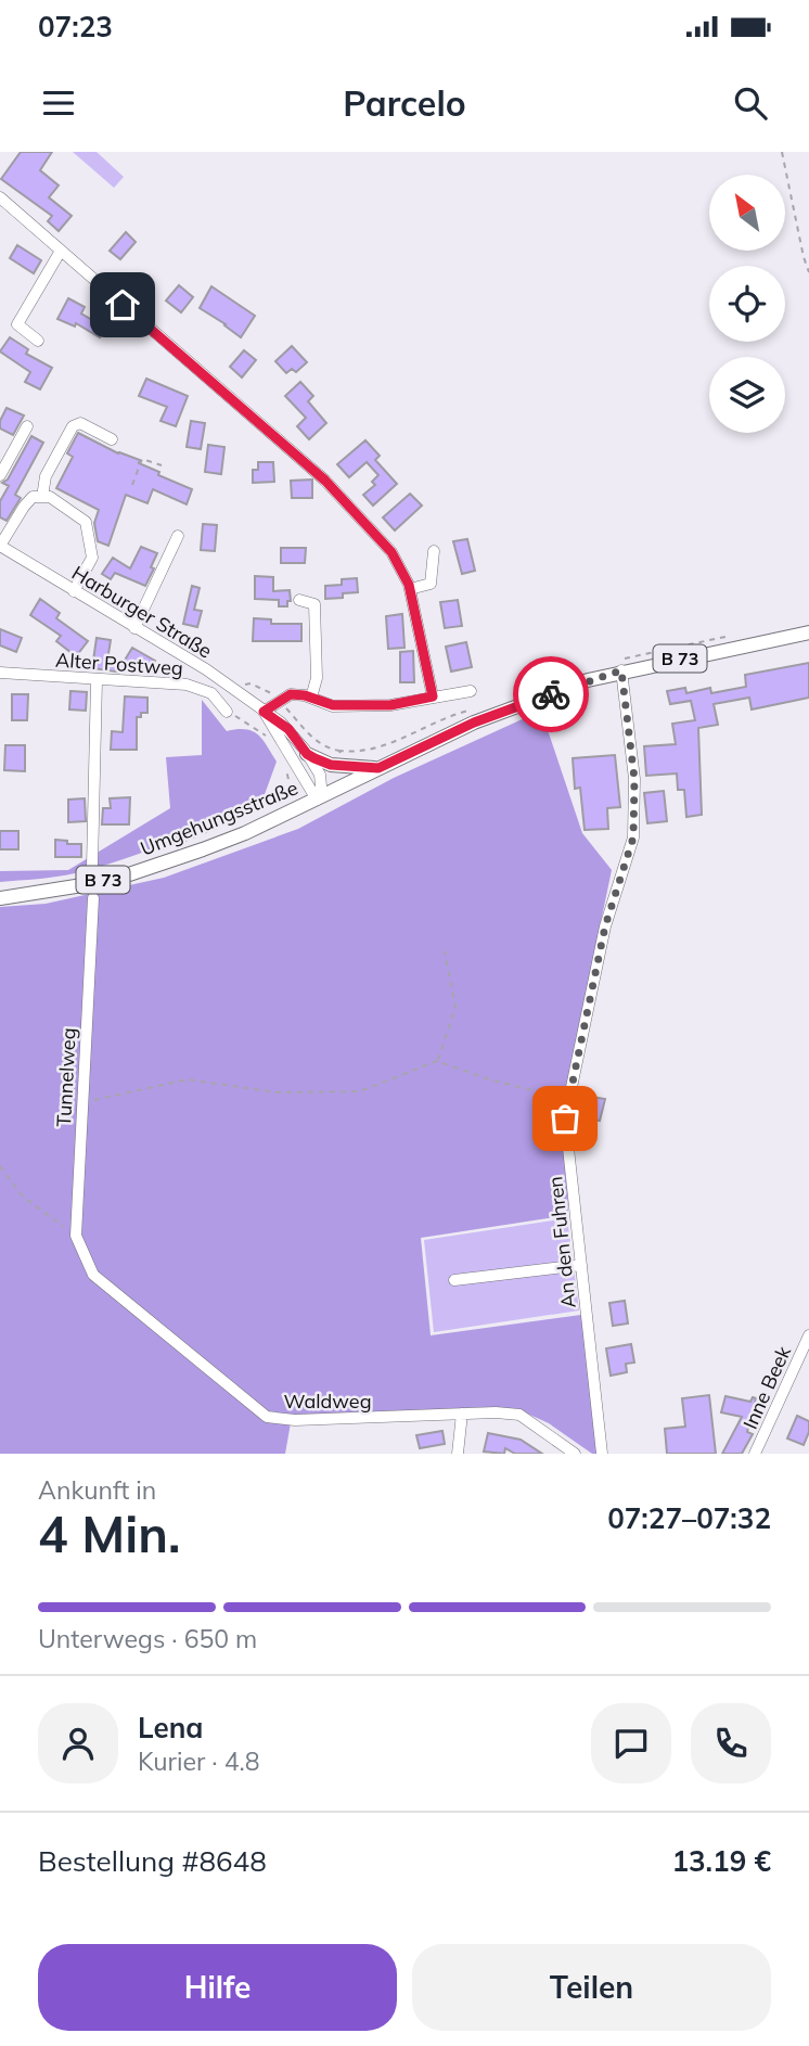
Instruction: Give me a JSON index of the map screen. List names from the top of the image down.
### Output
{
  "streets": {
    "main road": ["B 73", "Umgehungsstraße"],
    "street": [
      "Harburger Straße",
      "Alter Postweg",
      "Tunnelweg",
      "An den Fuhren",
      "Inne Beek",
      "Waldweg"
    ]
  },
  "crossings": [
    ["Harburger Straße", "B 73"],
    ["Harburger Straße", "Umgehungsstraße"],
    ["B 73", "Umgehungsstraße"],
    ["B 73", "An den Fuhren"],
    ["Tunnelweg", "Waldweg"]
  ],
  "north": "top left",
  "page": {
    "status": "07:23",
    "header": "Parcelo",
    "heading": ["4 Min.", "Ankunft in", "07:27–07:32"],
    "panel": [
      "Lena",
      "Kurier · 4.8",
      "Bestellung #8648",
      "13.19 €"
    ],
    "bar": "Unterwegs · 650 m",
    "buttons": ["Hilfe", "Teilen"]
  }
}
